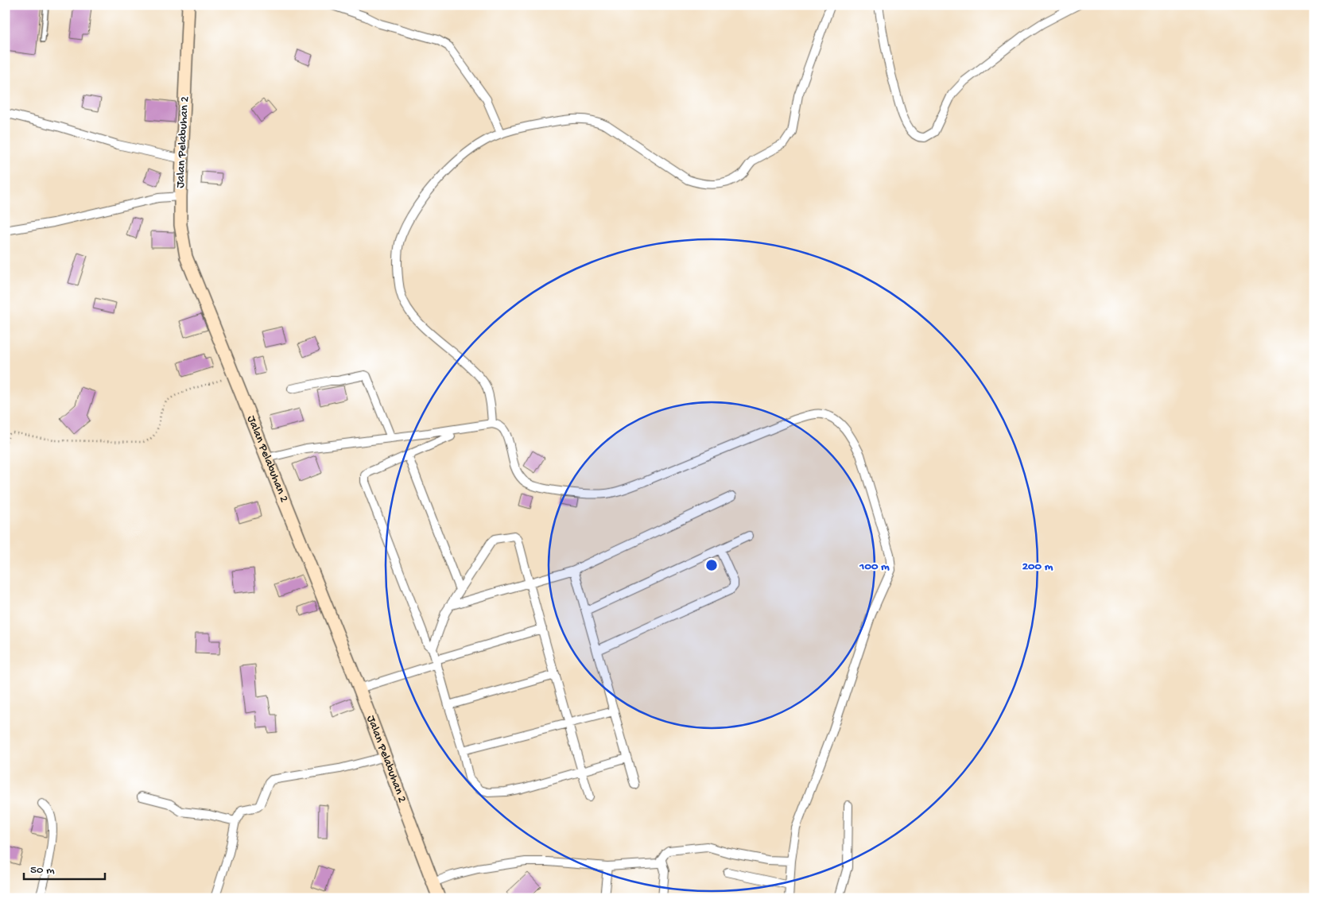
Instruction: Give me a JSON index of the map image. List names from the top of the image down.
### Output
{
  "streets": {
    "main road": ["Jalan Pelabuhan 2"]
  },
  "scale_bar": "50 m",
  "rings": ["100 m", "200 m"]
}
